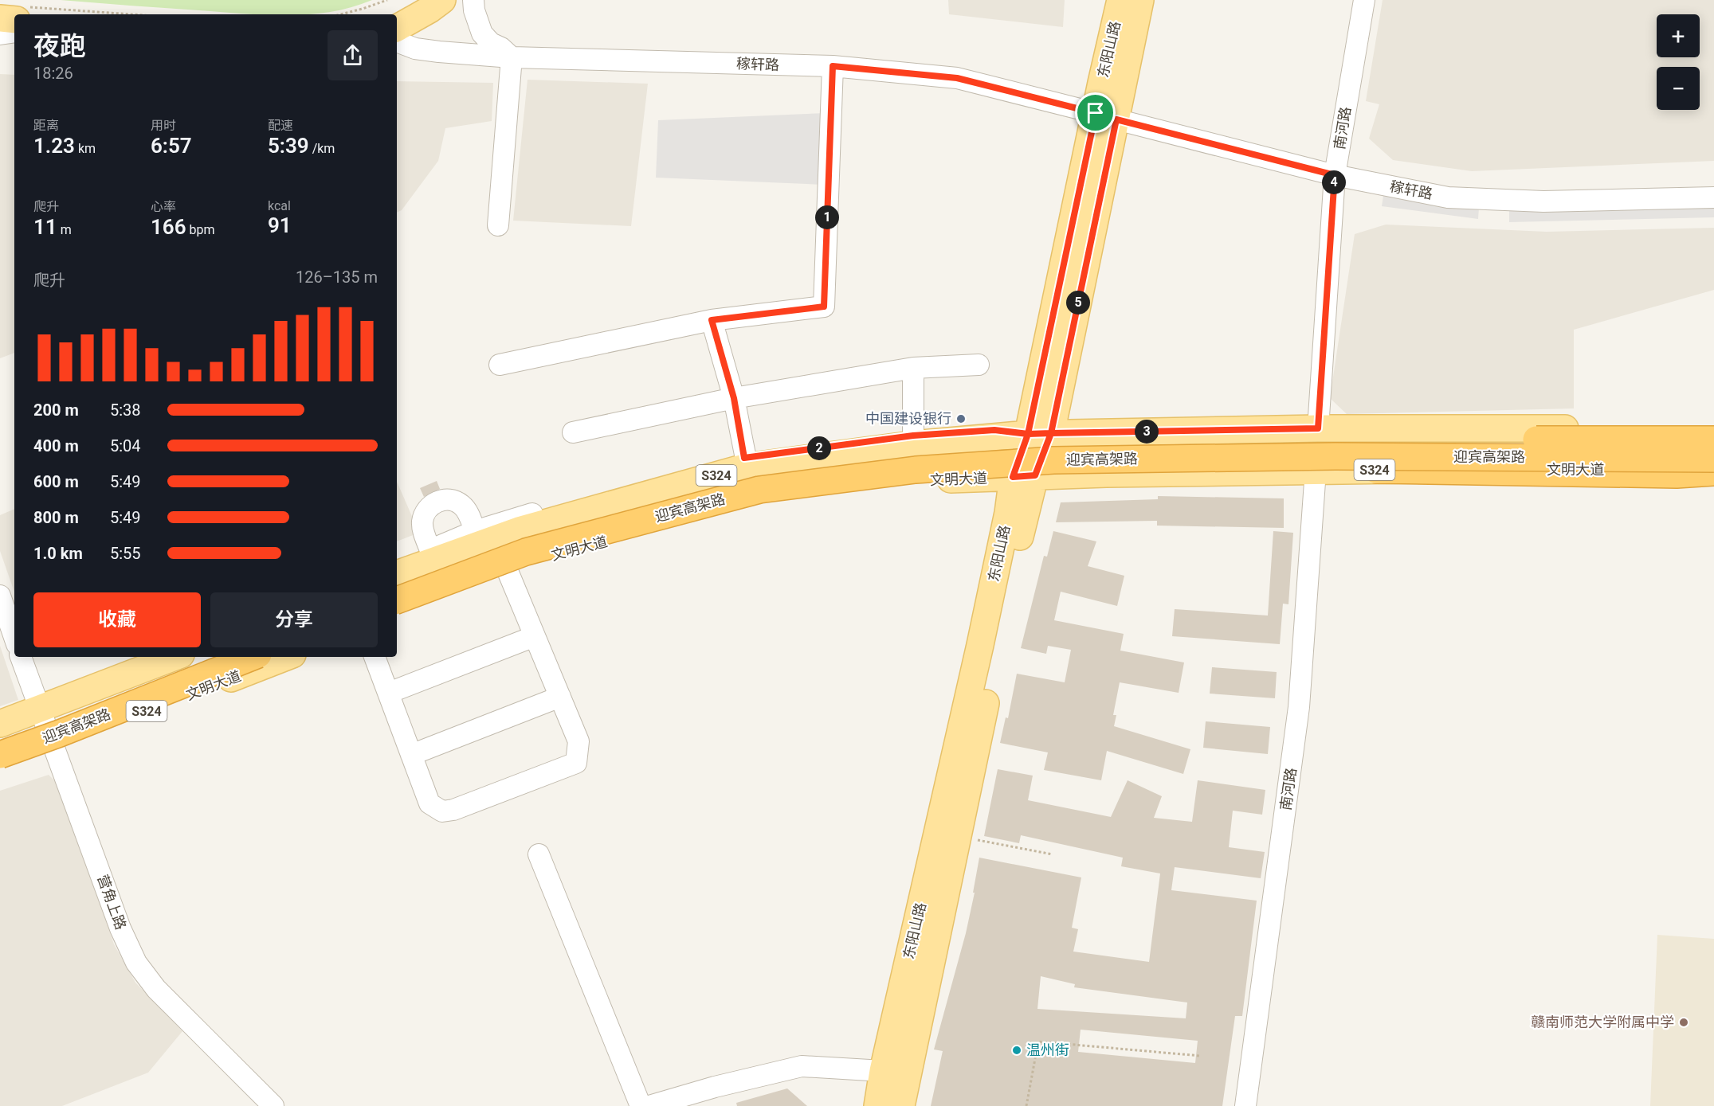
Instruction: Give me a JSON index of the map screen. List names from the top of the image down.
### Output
{
  "streets": {
    "highway": ["迎宾高架路"],
    "main road": ["东阳山路", "S324", "文明大道"],
    "street": ["稼轩路", "南河路", "营角上路"]
  },
  "crossings": [
    ["东阳山路", "稼轩路"],
    ["东阳山路", "S324"],
    ["东阳山路", "文明大道"],
    ["稼轩路", "南河路"],
    ["南河路", "S324"],
    ["南河路", "文明大道"],
    ["文明大道", "营角上路"]
  ],
  "places": ["中国建设银行", "赣南师范大学附属中学", "温州街"],
  "page": {
    "map_buttons": ["+", "−"],
    "heading": ["夜跑", "18:26"],
    "stats": [
      ["距离", "1.23 km"],
      ["用时", "6:57"],
      ["配速", "5:39 /km"],
      ["爬升", "11 m"],
      ["心率", "166 bpm"],
      ["kcal", "91"]
    ],
    "pins": [
      "4",
      "1",
      "5",
      "3",
      "2"
    ],
    "chart": ["爬升", "126–135 m"],
    "list": [
      {
        "name": "200 m",
        "note": "5:38"
      },
      {
        "name": "400 m",
        "note": "5:04"
      },
      {
        "name": "600 m",
        "note": "5:49"
      },
      {
        "name": "800 m",
        "note": "5:49"
      },
      {
        "name": "1.0 km",
        "note": "5:55"
      }
    ],
    "buttons": ["收藏", "分享"]
  }
}
